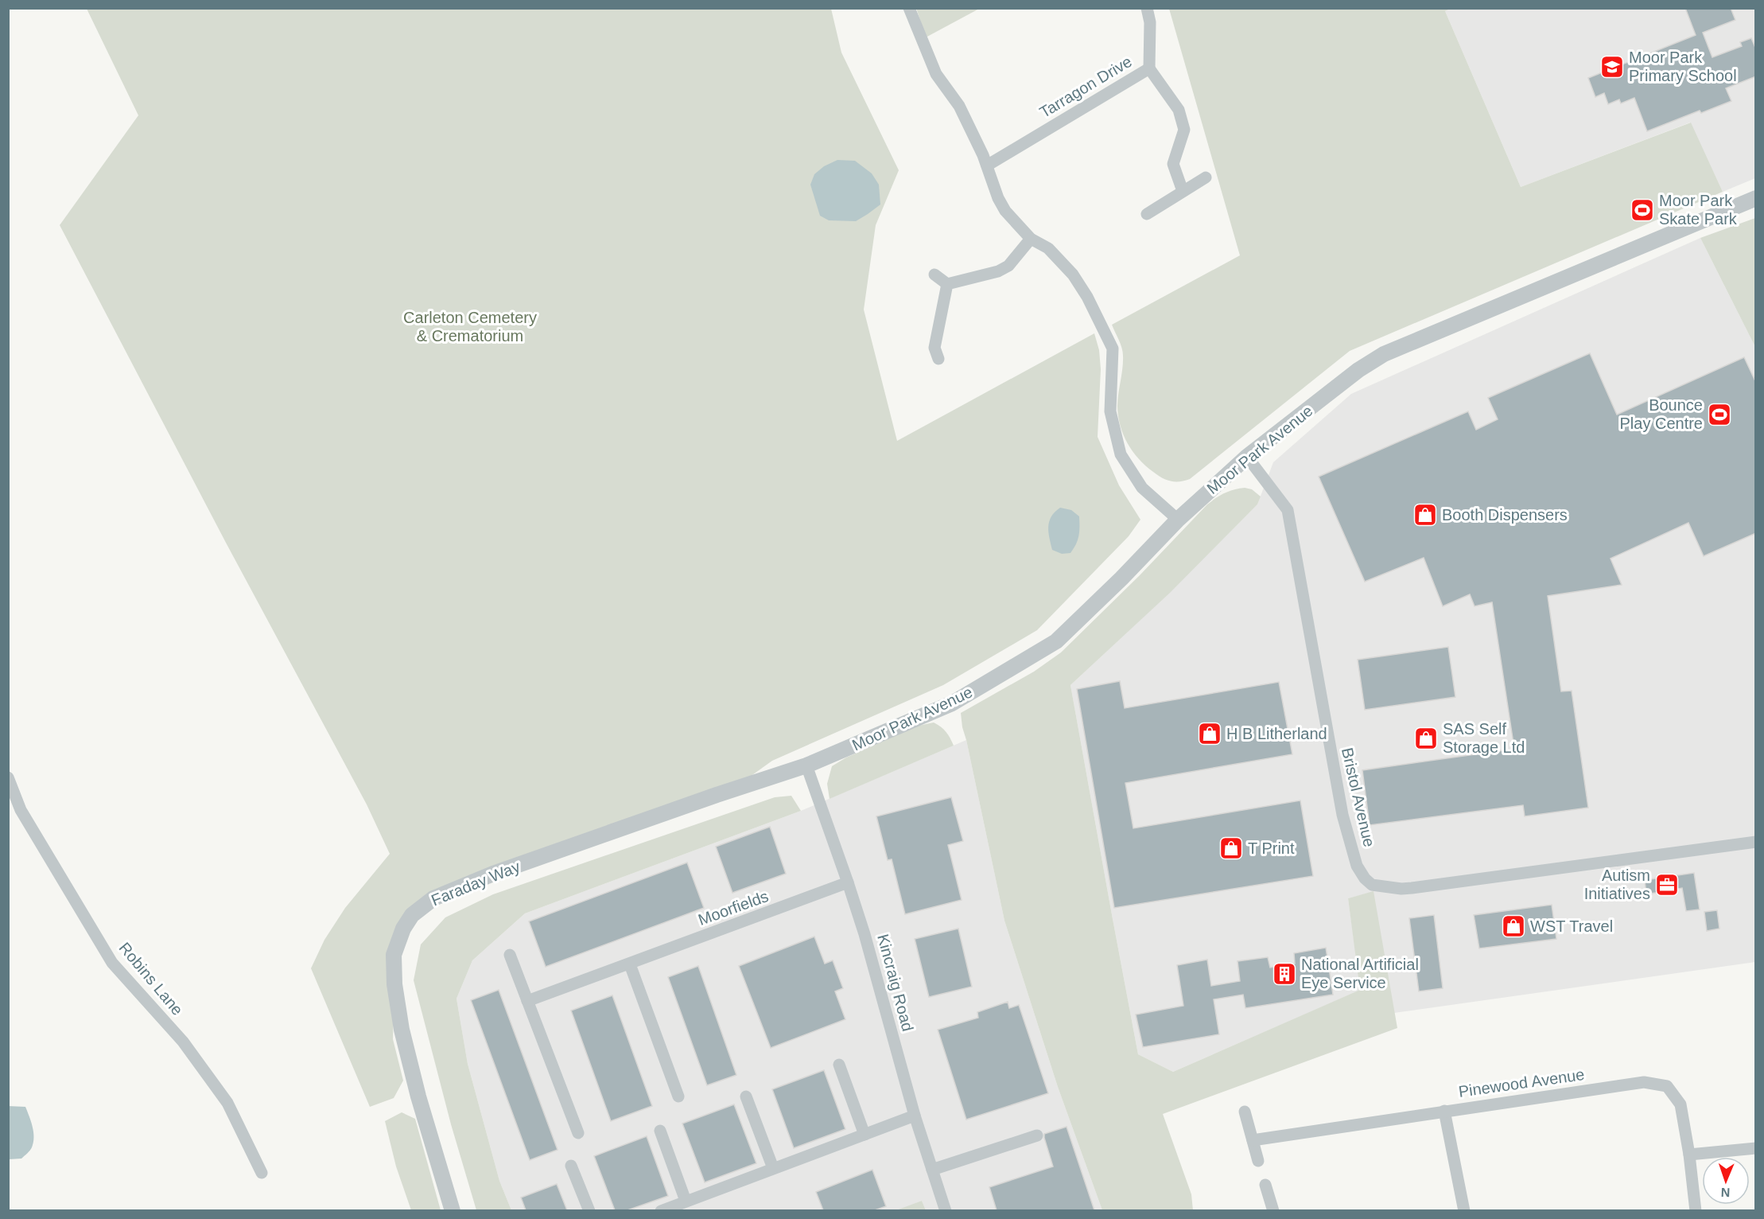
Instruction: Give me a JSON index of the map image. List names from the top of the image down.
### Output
{
  "streets": {
    "street": [
      "Tarragon Drive",
      "Moor Park Avenue",
      "Bristol Avenue",
      "Faraday Way",
      "Moorfields",
      "Robins Lane",
      "Kincraig Road",
      "Pinewood Avenue"
    ]
  },
  "crossings": [
    ["Moor Park Avenue", "Bristol Avenue"],
    ["Moor Park Avenue", "Faraday Way"],
    ["Moor Park Avenue", "Kincraig Road"],
    ["Faraday Way", "Kincraig Road"],
    ["Moorfields", "Kincraig Road"]
  ],
  "parks": ["Carleton Cemetery & Crematorium"],
  "places": {
    "school or university": ["Moor Park Primary School"],
    "sports": ["Moor Park Skate Park", "Bounce Play Centre"],
    "shop": [
      "Booth Dispensers",
      "H B Litherland",
      "SAS Self Storage Ltd",
      "T Print",
      "WST Travel"
    ],
    "office": ["Autism Initiatives"],
    "building": ["National Artificial Eye Service"]
  },
  "north": "bottom"
}
